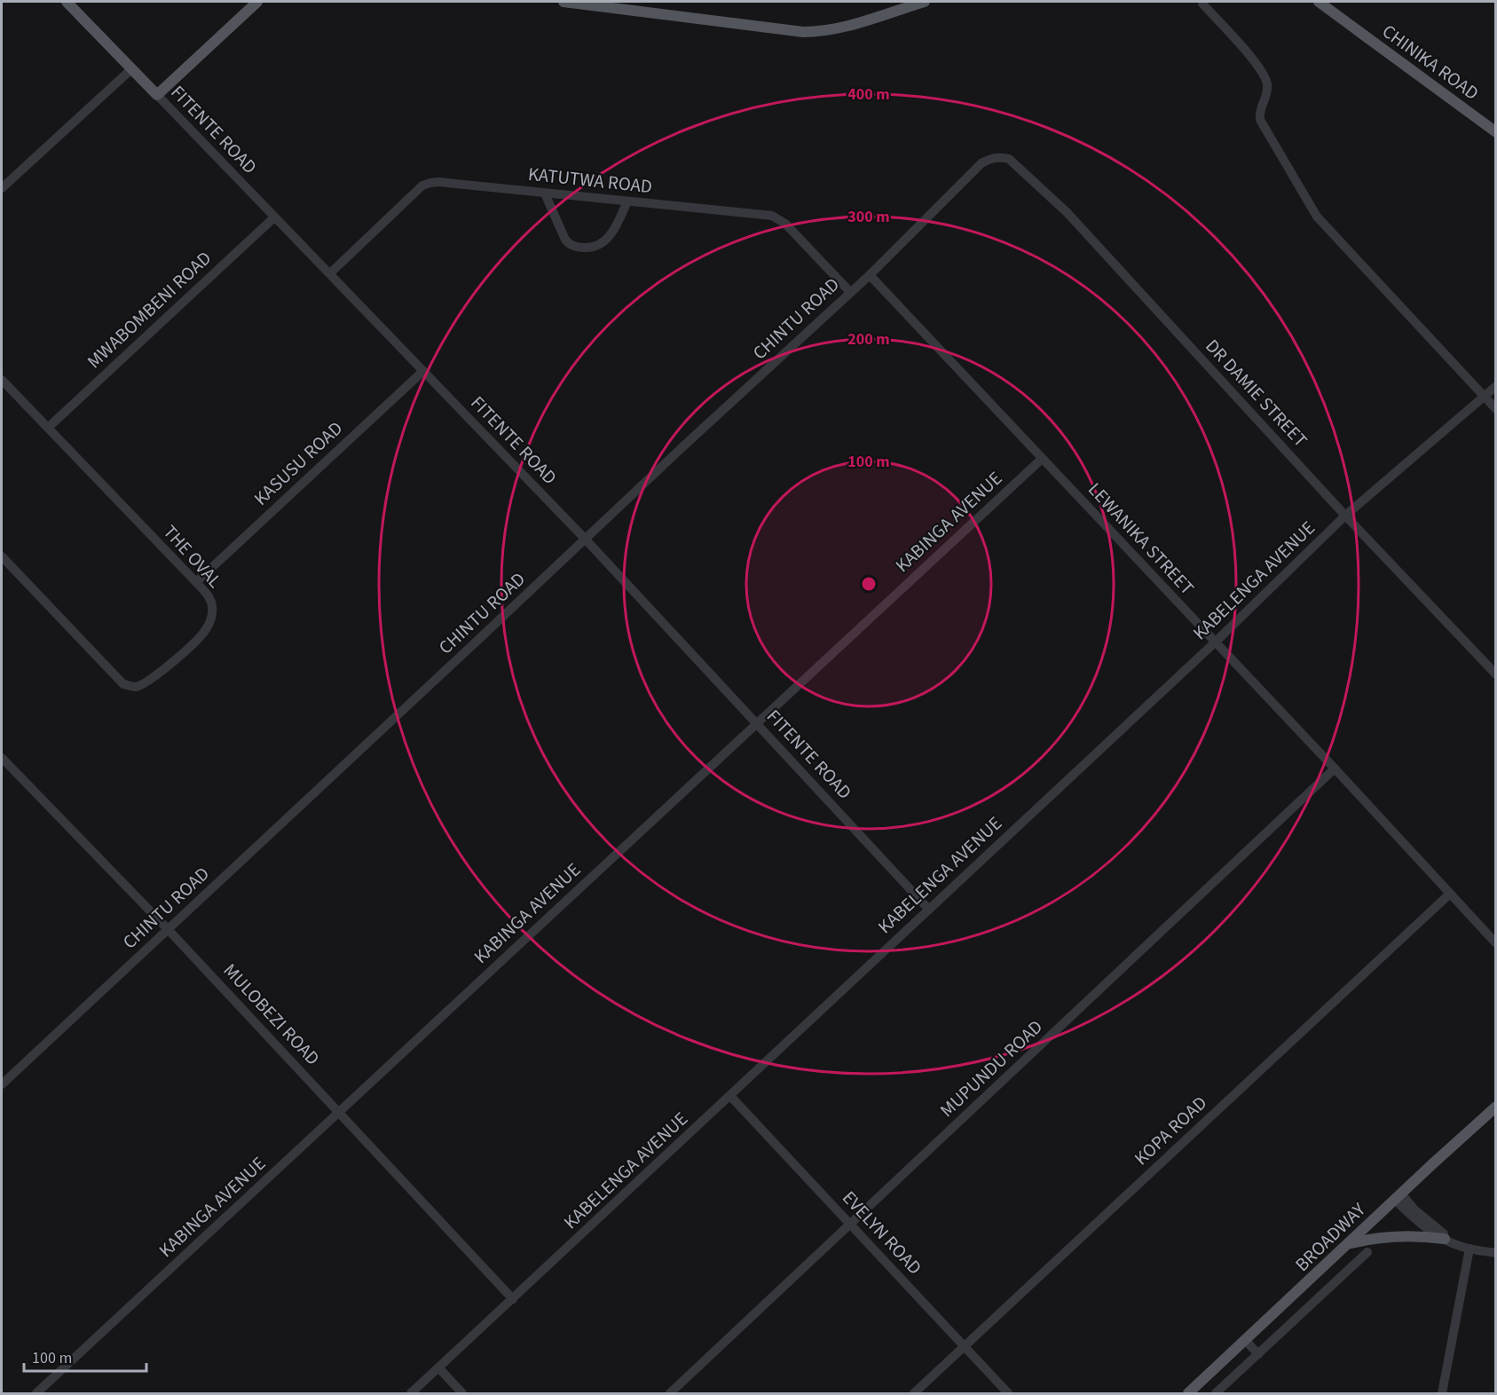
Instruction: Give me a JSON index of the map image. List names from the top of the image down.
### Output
{
  "streets": {
    "main road": ["CHINIKA ROAD", "FITENTE ROAD", "BROADWAY"],
    "street": [
      "KATUTWA ROAD",
      "MWABOMBENI ROAD",
      "CHINTU ROAD",
      "DR DAMIE STREET",
      "KASUSU ROAD",
      "KABINGA AVENUE",
      "LEWANIKA STREET",
      "THE OVAL",
      "KABELENGA AVENUE",
      "MULOBEZI ROAD",
      "MUPUNDU ROAD",
      "KOPA ROAD",
      "EVELYN ROAD"
    ]
  },
  "crossings": [
    ["FITENTE ROAD", "KATUTWA ROAD"],
    ["FITENTE ROAD", "MWABOMBENI ROAD"],
    ["FITENTE ROAD", "CHINTU ROAD"],
    ["FITENTE ROAD", "KASUSU ROAD"],
    ["FITENTE ROAD", "KABINGA AVENUE"],
    ["FITENTE ROAD", "KABELENGA AVENUE"],
    ["KATUTWA ROAD", "CHINTU ROAD"],
    ["MWABOMBENI ROAD", "THE OVAL"],
    ["CHINTU ROAD", "DR DAMIE STREET"],
    ["CHINTU ROAD", "LEWANIKA STREET"],
    ["CHINTU ROAD", "MULOBEZI ROAD"],
    ["DR DAMIE STREET", "KABELENGA AVENUE"],
    ["KASUSU ROAD", "THE OVAL"],
    ["KABINGA AVENUE", "LEWANIKA STREET"],
    ["KABINGA AVENUE", "MULOBEZI ROAD"],
    ["LEWANIKA STREET", "KABELENGA AVENUE"],
    ["LEWANIKA STREET", "MUPUNDU ROAD"],
    ["LEWANIKA STREET", "KOPA ROAD"],
    ["KABELENGA AVENUE", "MULOBEZI ROAD"],
    ["KABELENGA AVENUE", "EVELYN ROAD"],
    ["MUPUNDU ROAD", "EVELYN ROAD"],
    ["KOPA ROAD", "EVELYN ROAD"]
  ],
  "scale_bar": "100 m",
  "rings": [
    "400 m",
    "300 m",
    "200 m",
    "100 m"
  ]
}
